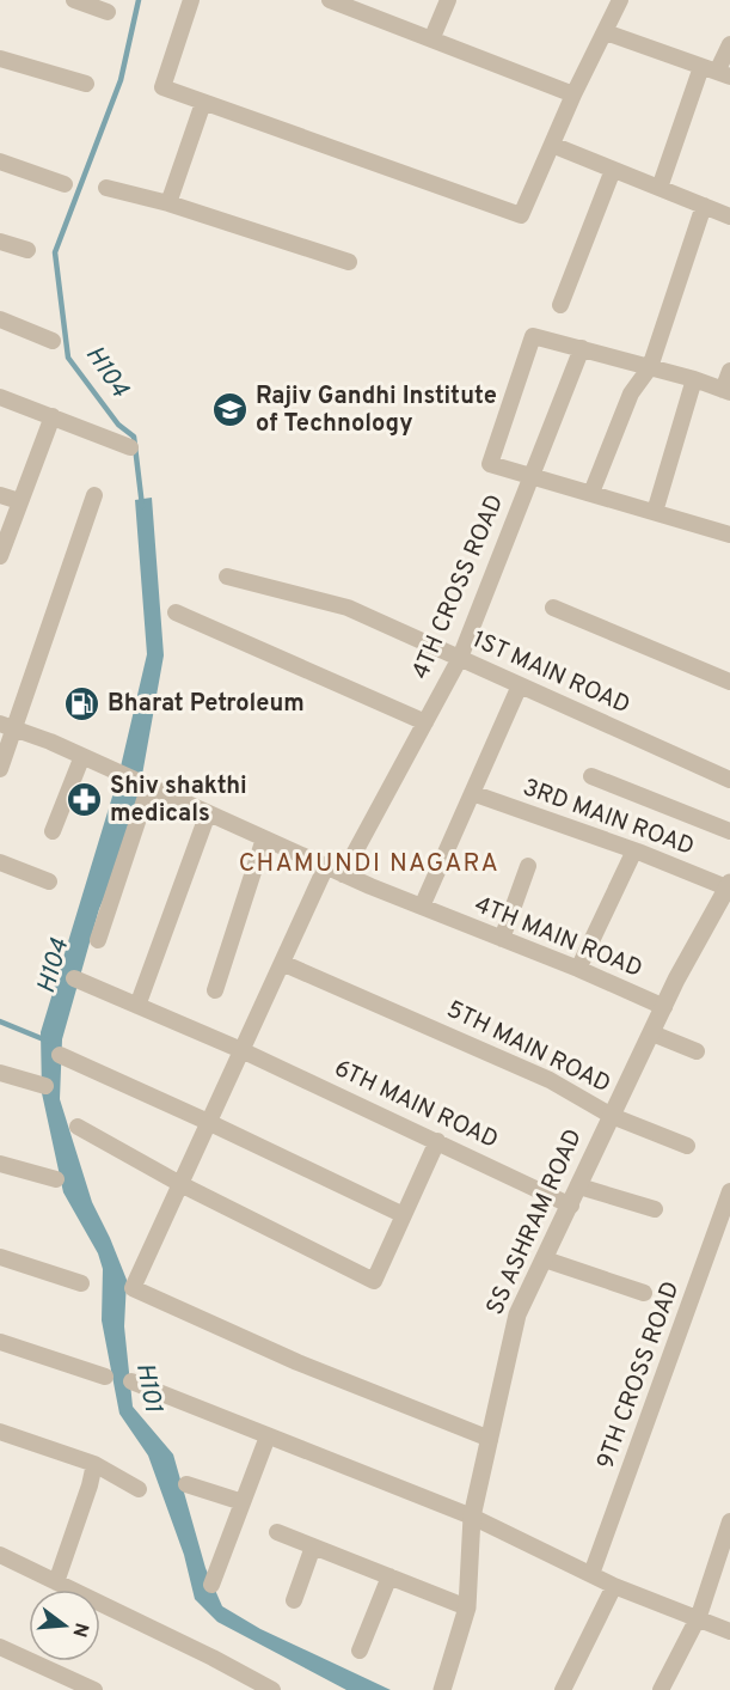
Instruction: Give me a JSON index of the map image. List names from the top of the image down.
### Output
{
  "streets": {
    "street": [
      "4TH CROSS ROAD",
      "1ST MAIN ROAD",
      "3RD MAIN ROAD",
      "4TH MAIN ROAD",
      "5TH MAIN ROAD",
      "6TH MAIN ROAD",
      "SS ASHRAM ROAD",
      "9TH CROSS ROAD"
    ]
  },
  "crossings": [
    ["4TH CROSS ROAD", "1ST MAIN ROAD"],
    ["4TH CROSS ROAD", "4TH MAIN ROAD"],
    ["3RD MAIN ROAD", "SS ASHRAM ROAD"],
    ["4TH MAIN ROAD", "SS ASHRAM ROAD"],
    ["5TH MAIN ROAD", "SS ASHRAM ROAD"],
    ["6TH MAIN ROAD", "SS ASHRAM ROAD"]
  ],
  "districts": ["CHAMUNDI NAGARA"],
  "water": ["H104", "H101"],
  "places": {
    "school or university": ["Rajiv Gandhi Institute of Technology"],
    "fuel station": ["Bharat Petroleum"],
    "pharmacy": ["Shiv shakthi medicals"]
  },
  "north": "right"
}
